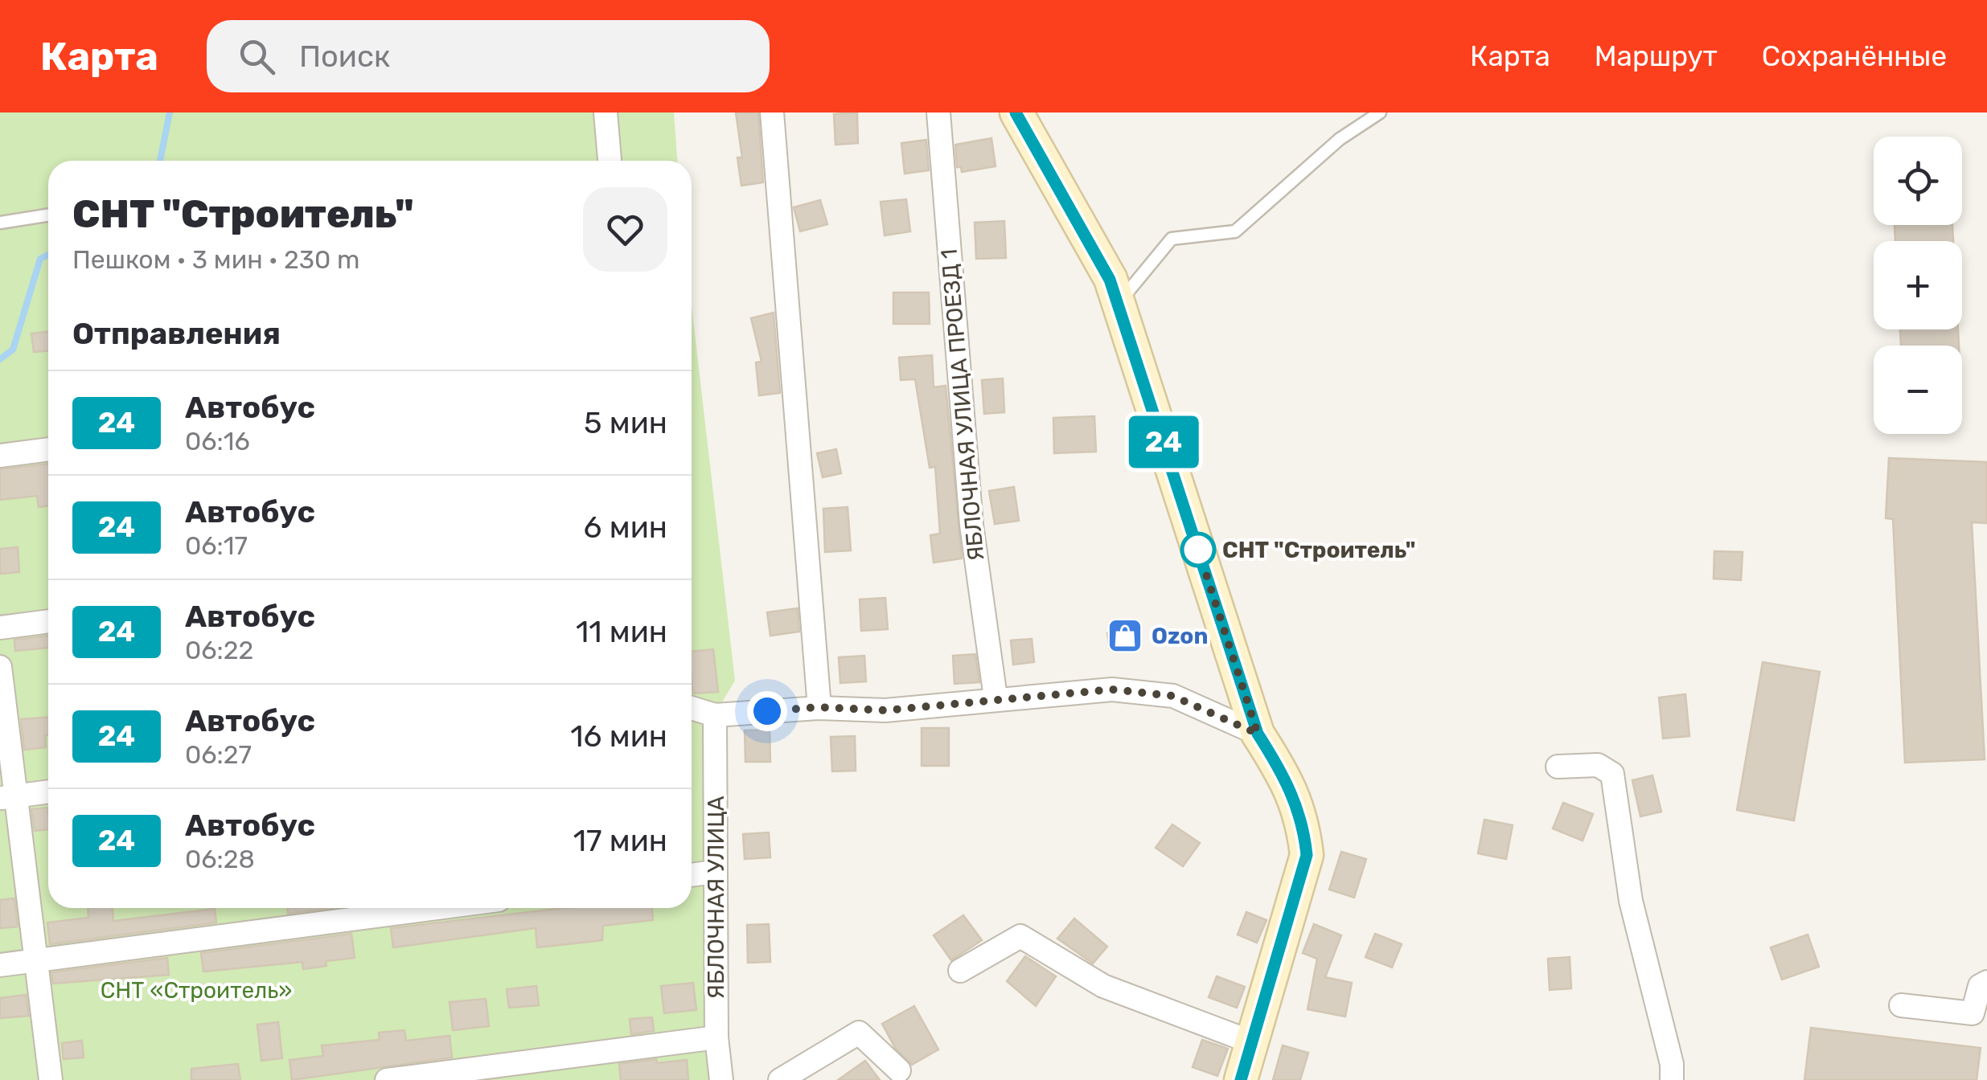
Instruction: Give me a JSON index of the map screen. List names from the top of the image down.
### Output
{
  "streets": {
    "street": ["ЯБЛОЧНАЯ УЛИЦА ПРОЕЗД 1", "ЯБЛОЧНАЯ УЛИЦА"]
  },
  "parks": ["СНТ «Строитель»"],
  "places": {
    "other": ["СНТ \"Строитель\""],
    "shop": ["Ozon"]
  },
  "lines": ["bus line 24"],
  "page": {
    "header": "Карта",
    "search": "Поиск",
    "nav": ["Карта", "Маршрут", "Сохранённые"],
    "on_map": "24",
    "map_buttons": ["+", "−"],
    "heading": [
      ["СНТ \"Строитель\"", "Пешком · 3 мин · 230 m"],
      "Отправления"
    ],
    "list": [
      {
        "mark": "24",
        "name": "Автобус",
        "note": "06:16",
        "value": "5 мин"
      },
      {
        "mark": "24",
        "name": "Автобус",
        "note": "06:17",
        "value": "6 мин"
      },
      {
        "mark": "24",
        "name": "Автобус",
        "note": "06:22",
        "value": "11 мин"
      },
      {
        "mark": "24",
        "name": "Автобус",
        "note": "06:27",
        "value": "16 мин"
      },
      {
        "mark": "24",
        "name": "Автобус",
        "note": "06:28",
        "value": "17 мин"
      }
    ]
  }
}
